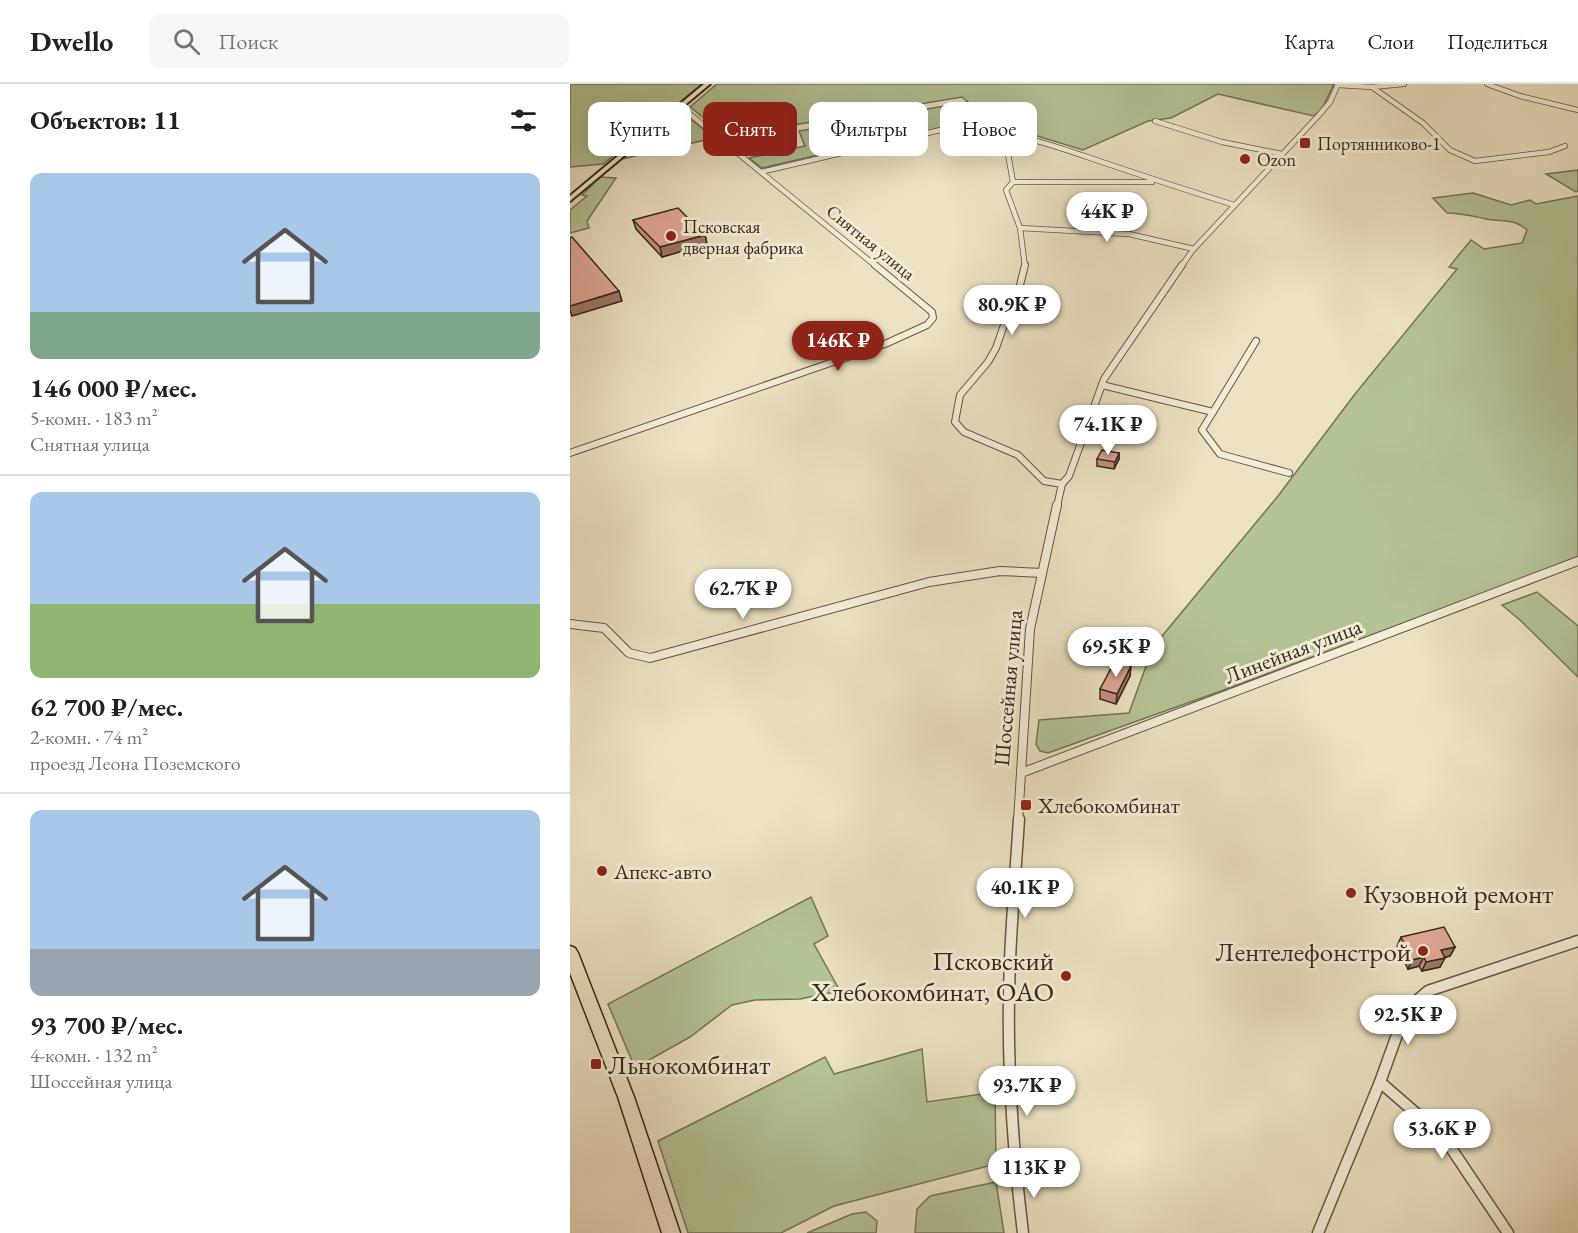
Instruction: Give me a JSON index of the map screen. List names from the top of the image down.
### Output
{
  "streets": {
    "street": ["Снятная улица", "Линейная улица", "Шоссейная улица"]
  },
  "crossings": [
    ["Линейная улица", "Шоссейная улица"]
  ],
  "places": {
    "transit": ["Портянниково-1", "Хлебокомбинат", "Льнокомбинат"],
    "other": [
      "Ozon",
      "Псковская дверная фабрика",
      "Апекс-авто",
      "Кузовной ремонт",
      "Лентелефонстрой",
      "Псковский Хлебокомбинат, ОАО"
    ]
  },
  "page": {
    "header": "Dwello",
    "search": "Поиск",
    "nav": ["Карта", "Слои", "Поделиться"],
    "heading": "Объектов: 11",
    "chip": [
      "Купить",
      "Снять",
      "Фильтры",
      "Новое"
    ],
    "list": [
      {
        "name": "146 000 ₽/мес.",
        "note": "5-комн. · 183 m² · Снятная улица"
      },
      {
        "name": "62 700 ₽/мес.",
        "note": "2-комн. · 74 m² · проезд Леона Поземского"
      },
      {
        "name": "93 700 ₽/мес.",
        "note": "4-комн. · 132 m² · Шоссейная улица"
      }
    ],
    "price": [
      "44K ₽",
      "80.9K ₽",
      "146K ₽",
      "74.1K ₽",
      "62.7K ₽",
      "69.5K ₽",
      "40.1K ₽",
      "92.5K ₽",
      "93.7K ₽",
      "53.6K ₽",
      "113K ₽"
    ]
  }
}
